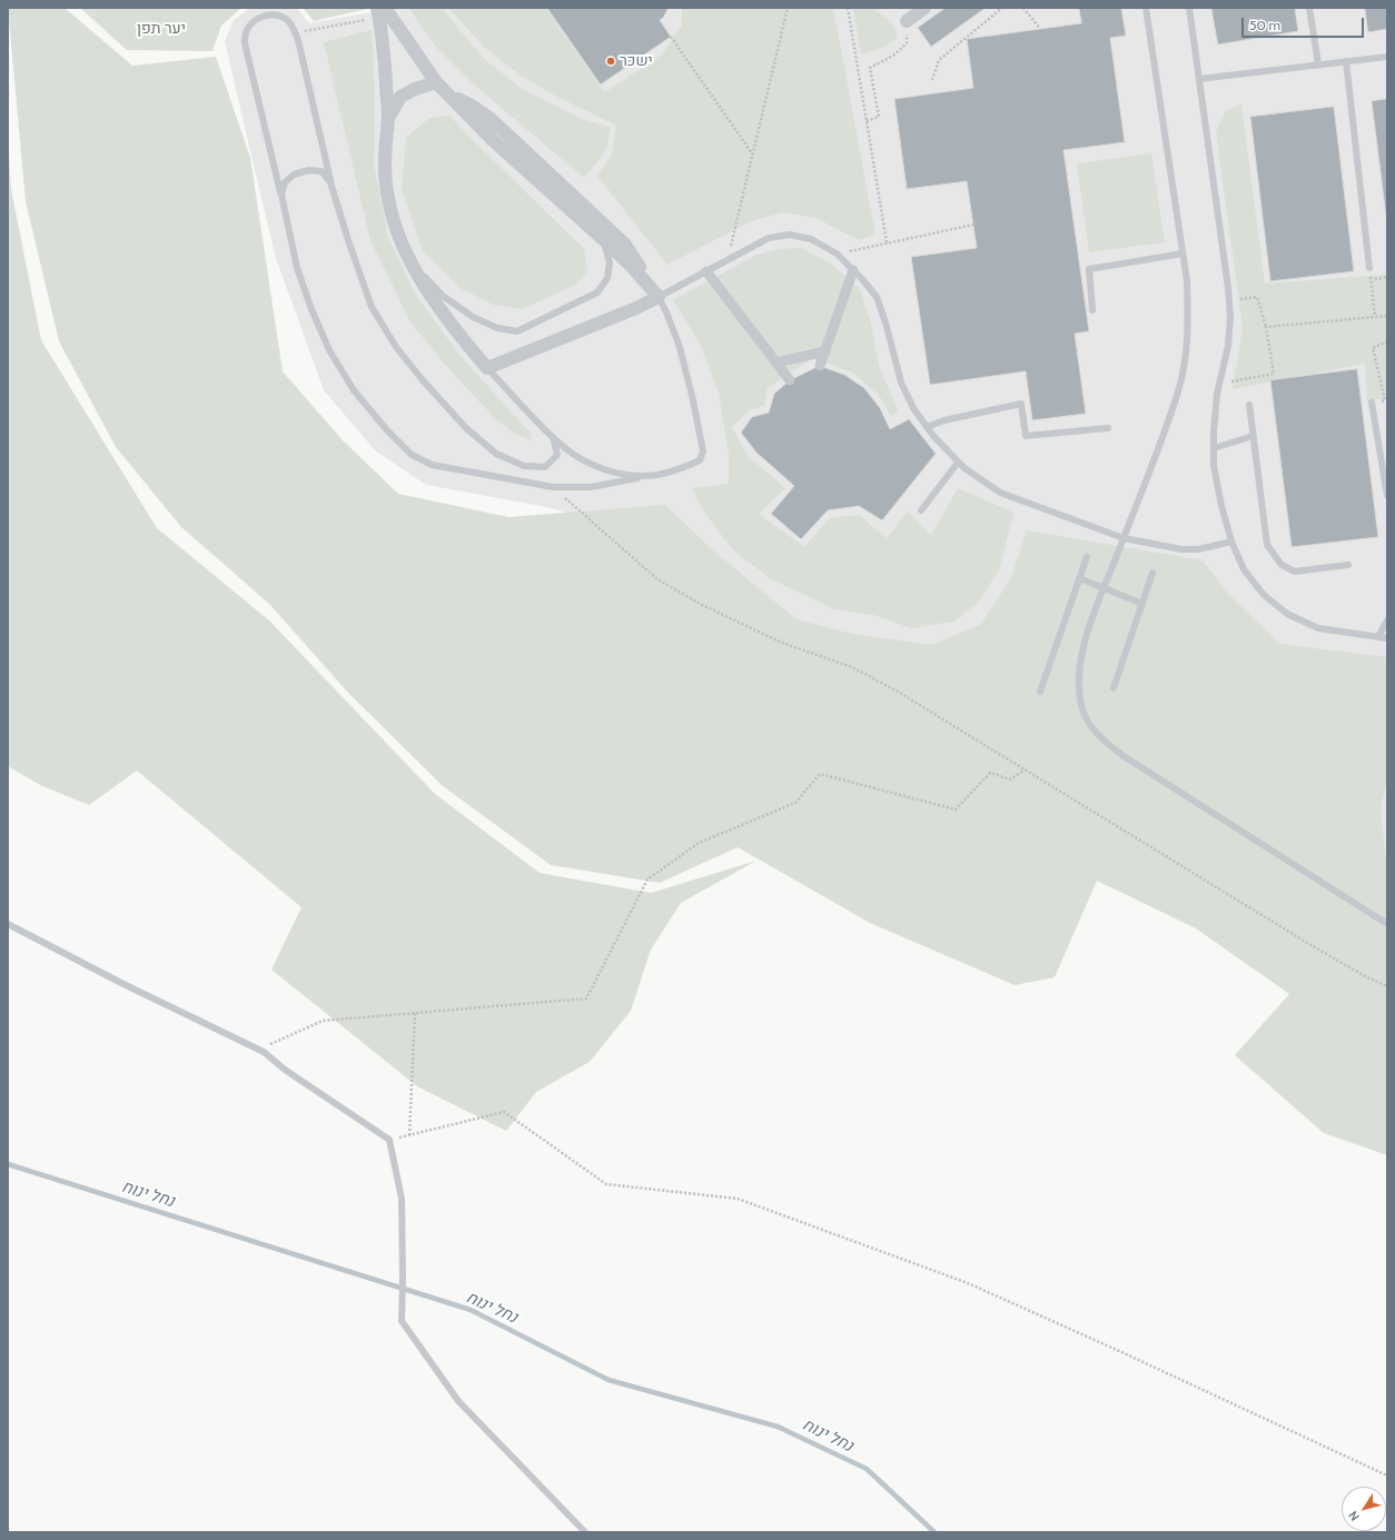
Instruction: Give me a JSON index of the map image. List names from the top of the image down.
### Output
{
  "water": ["נחל ינוח"],
  "parks": ["יער תפן"],
  "places": ["ישכר"],
  "scale_bar": "50 m",
  "north": "bottom left"
}
